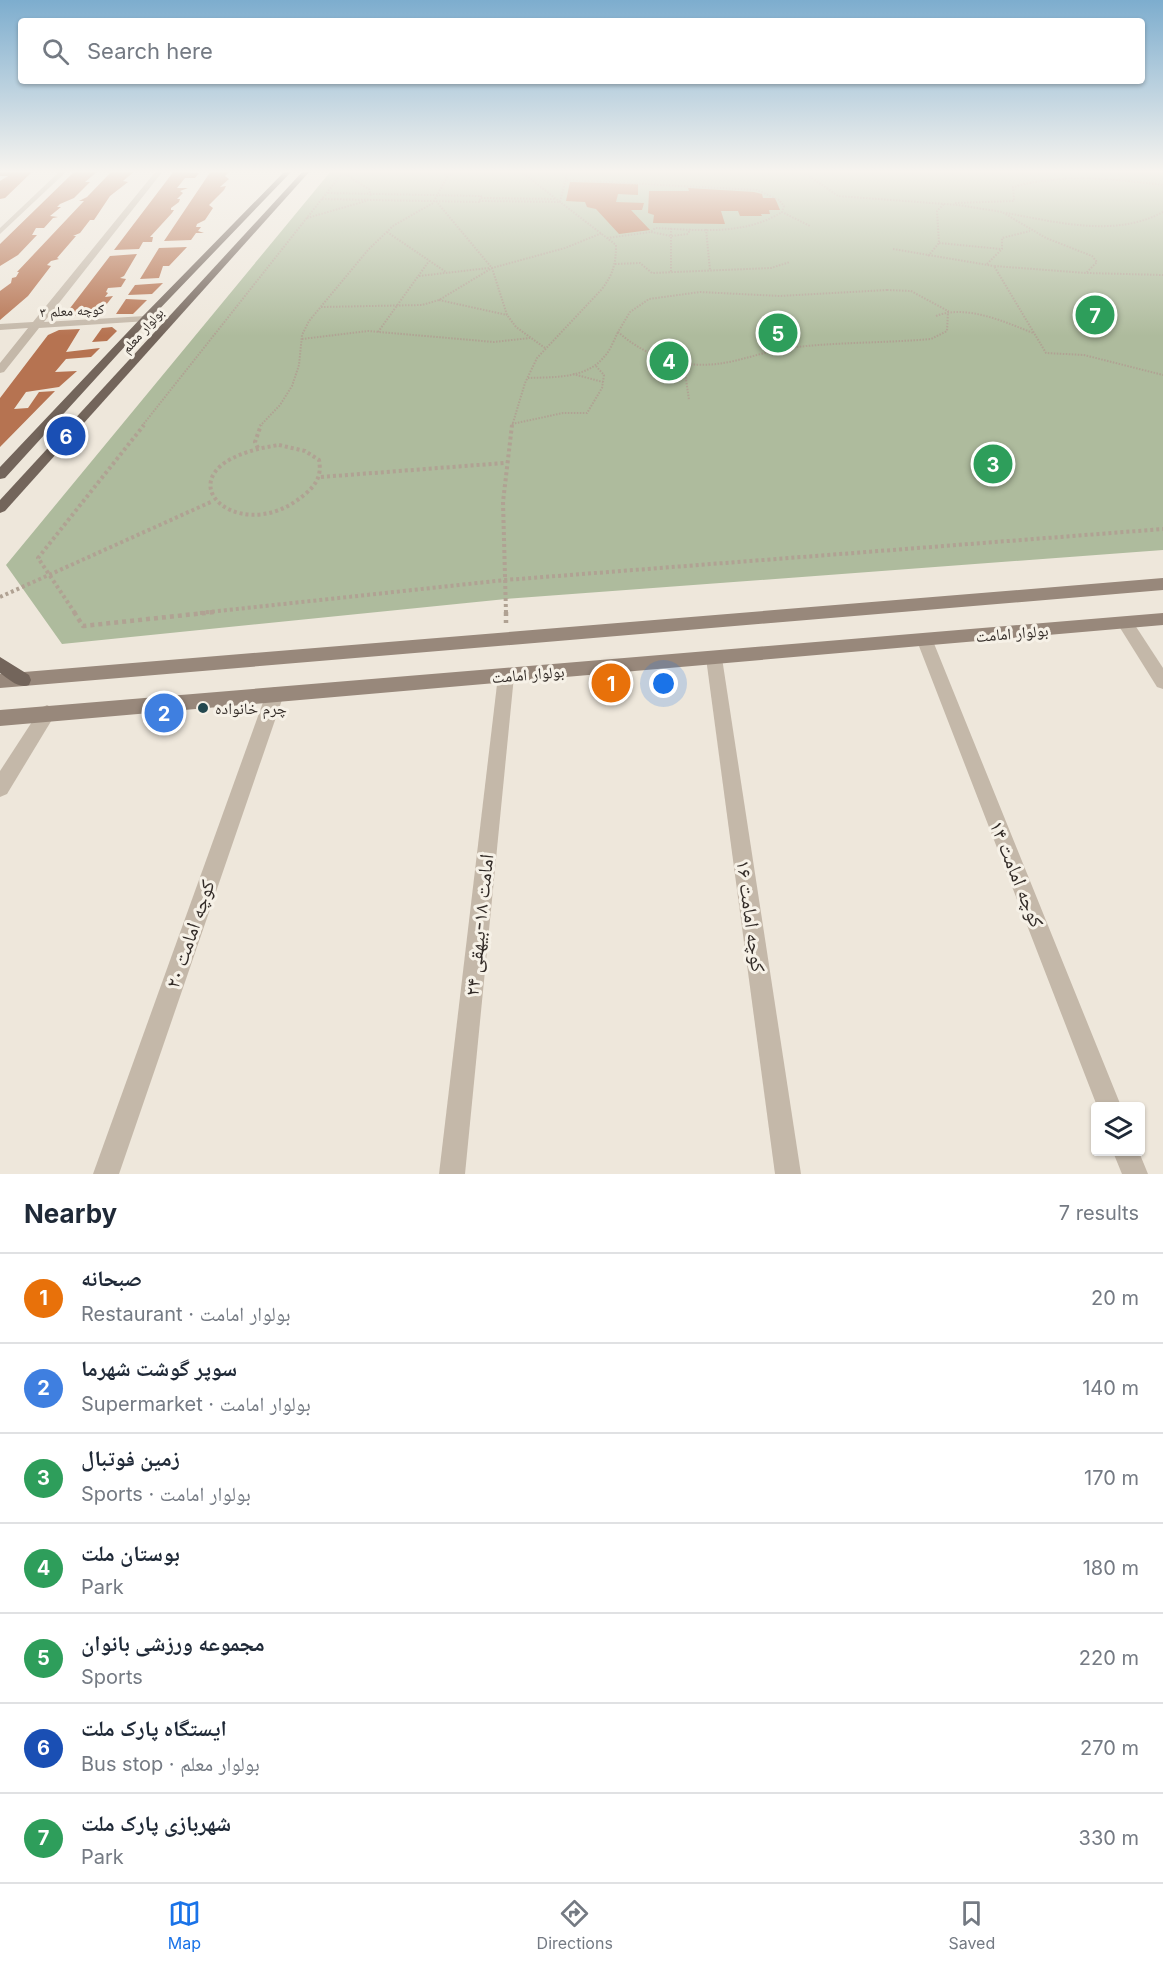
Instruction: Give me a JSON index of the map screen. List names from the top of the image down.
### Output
{
  "streets": {
    "main road": ["بولوار معلم", "بولوار امامت"],
    "street": [
      "کوچه معلم ۳",
      "کوچه امامت ۱۴",
      "کوچه امامت ۱۶",
      "امامت ۱۸-بیهقی ۲۴",
      "کوچه امامت ۲۰"
    ]
  },
  "crossings": [
    ["کوچه معلم ۳", "بولوار معلم"],
    ["بولوار امامت", "کوچه امامت ۱۴"],
    ["بولوار امامت", "کوچه امامت ۱۶"],
    ["بولوار امامت", "امامت ۱۸-بیهقی ۲۴"],
    ["بولوار امامت", "کوچه امامت ۲۰"]
  ],
  "places": ["چرم خانواده"],
  "page": {
    "search": "Search here",
    "pins": [
      "7",
      "5",
      "4",
      "6",
      "3",
      "1",
      "2"
    ],
    "heading": ["Nearby", "7 results"],
    "list": [
      {
        "mark": "1",
        "name": "صبحانه",
        "note": "Restaurant · بولوار امامت",
        "value": "20 m"
      },
      {
        "mark": "2",
        "name": "سوپر گوشت شهرما",
        "note": "Supermarket · بولوار امامت",
        "value": "140 m"
      },
      {
        "mark": "3",
        "name": "زمین فوتبال",
        "note": "Sports · بولوار امامت",
        "value": "170 m"
      },
      {
        "mark": "4",
        "name": "بوستان ملت",
        "note": "Park",
        "value": "180 m"
      },
      {
        "mark": "5",
        "name": "مجموعه ورزشی بانوان",
        "note": "Sports",
        "value": "220 m"
      },
      {
        "mark": "6",
        "name": "ایستگاه پارک ملت",
        "note": "Bus stop · بولوار معلم",
        "value": "270 m"
      },
      {
        "mark": "7",
        "name": "شهربازی پارک ملت",
        "note": "Park",
        "value": "330 m"
      }
    ],
    "nav": ["Map", "Directions", "Saved"]
  }
}
